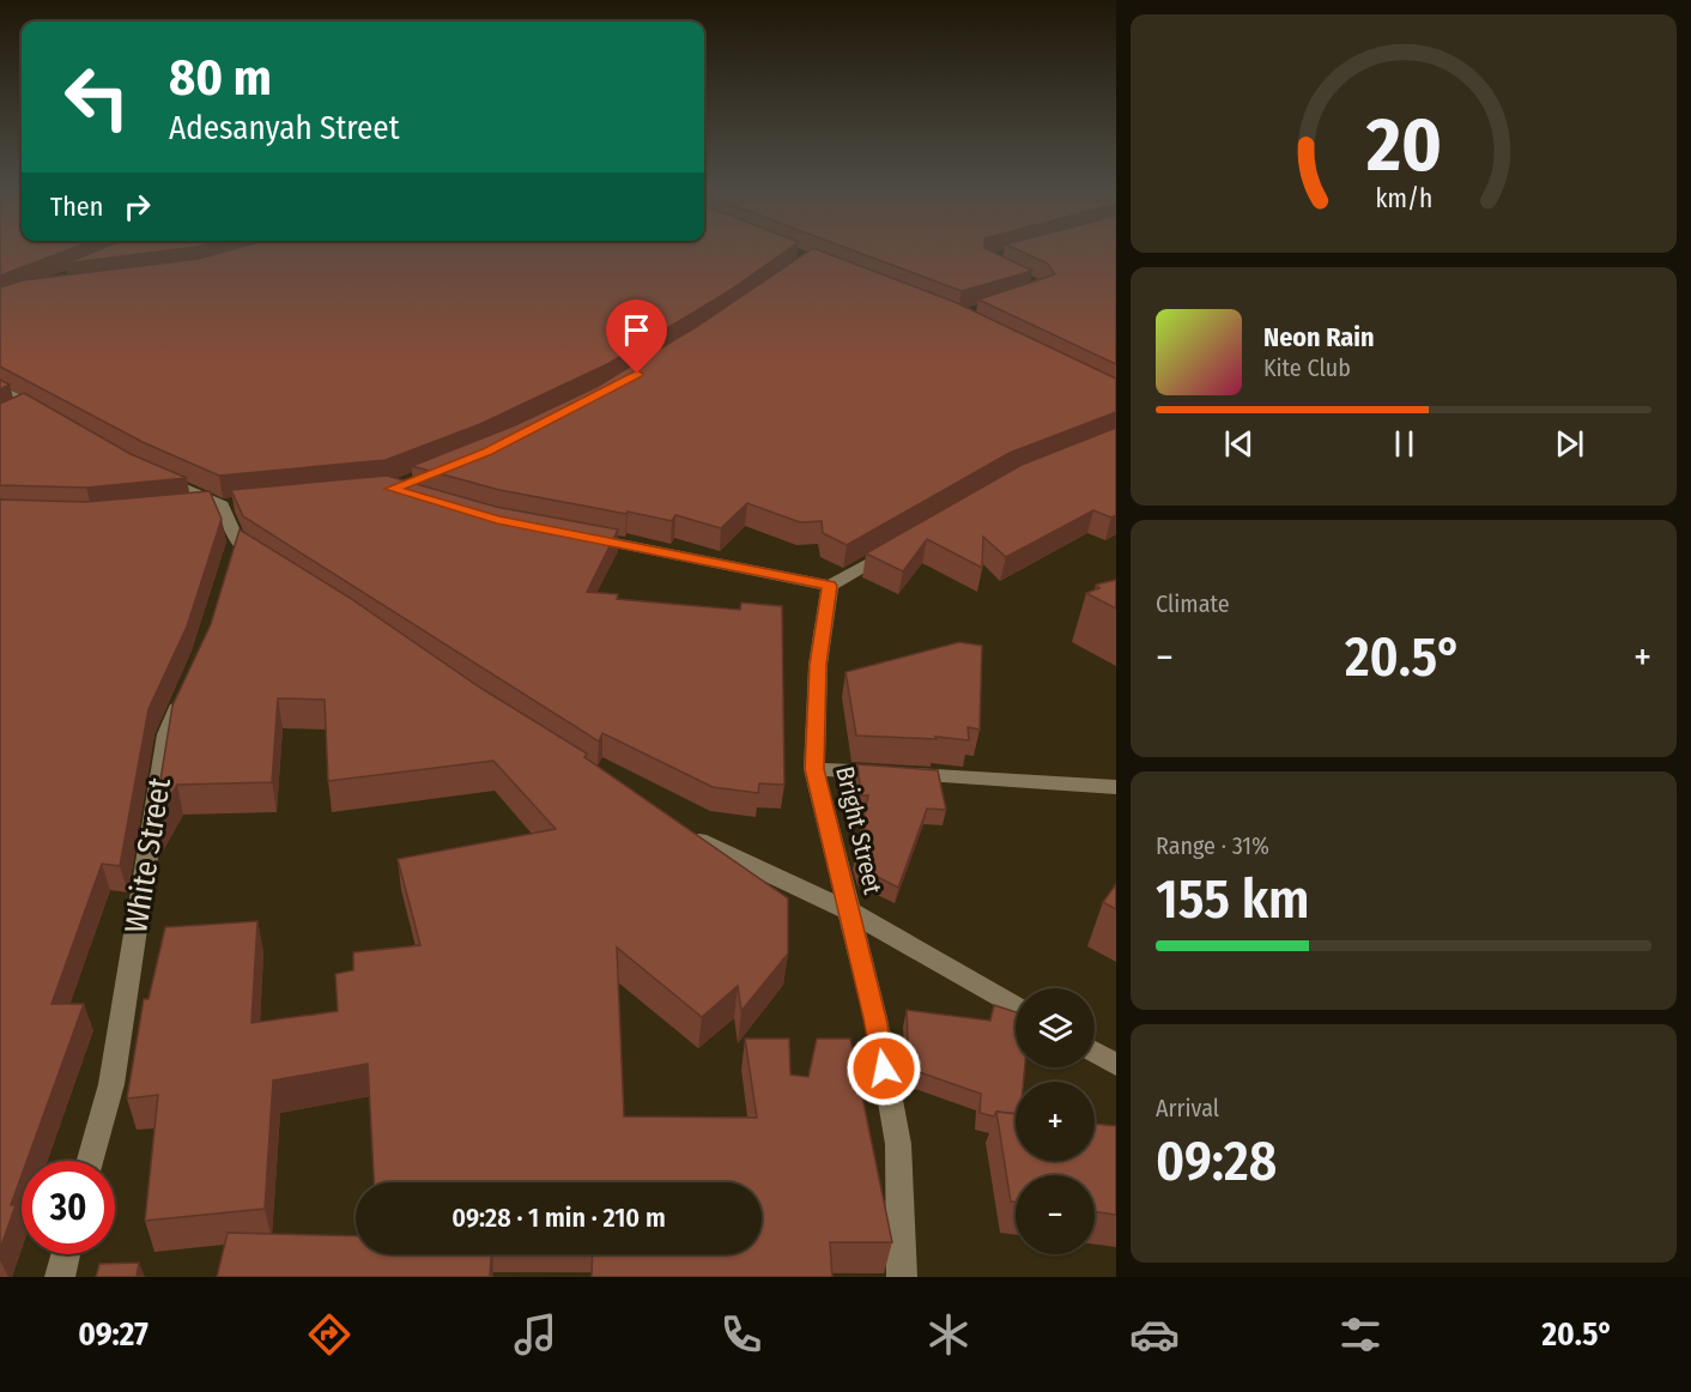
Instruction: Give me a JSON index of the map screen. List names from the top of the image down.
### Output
{
  "streets": {
    "street": ["Bright Street", "White Street"]
  },
  "page": {
    "turn": ["80 m", "Adesanyah Street"],
    "then": "Then",
    "song": ["Neon Rain", "Kite Club"],
    "tile": [
      "Climate",
      ["Range · 31%", "155 km"],
      ["Arrival", "09:28"]
    ],
    "heat": ["−", "20.5°", "+"],
    "map_buttons": ["+", "−"],
    "limit": "30",
    "trip": "09:28 · 1 min · 210 m",
    "tabs": ["09:27", "20.5°"],
    "gauge": ["20", "km/h"]
  }
}
